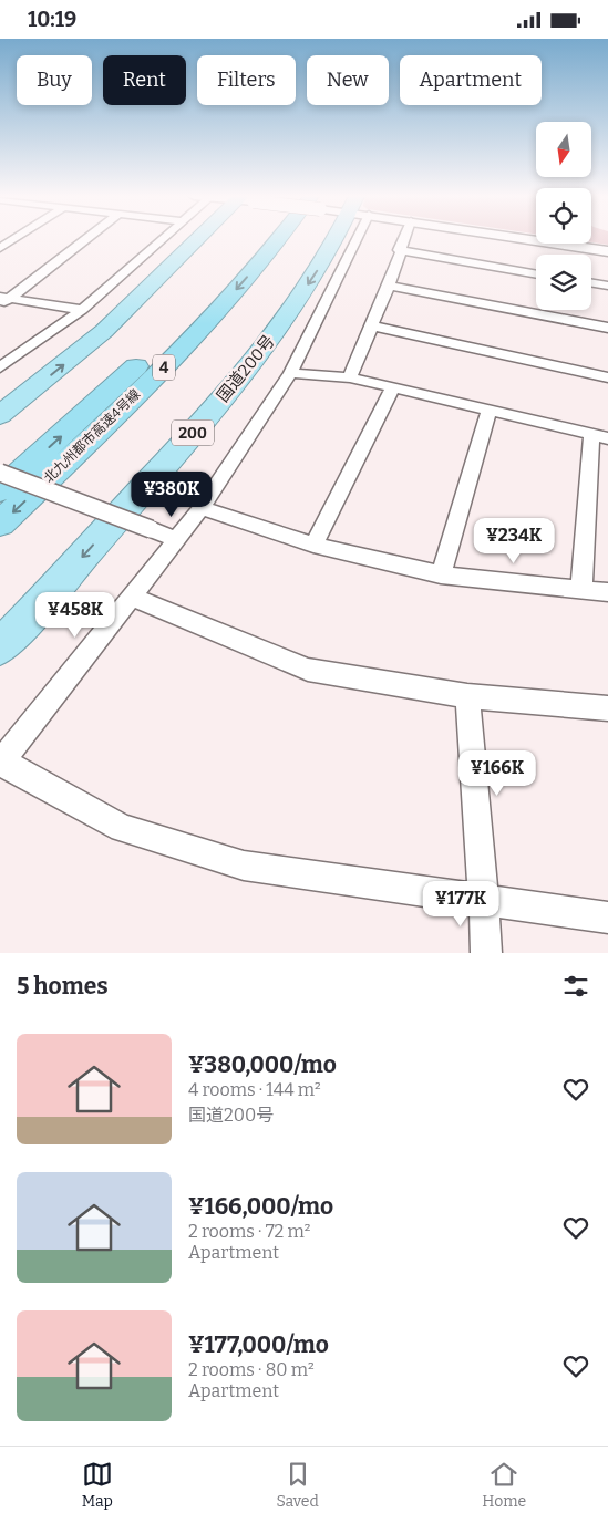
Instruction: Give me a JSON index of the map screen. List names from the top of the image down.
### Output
{
  "streets": {
    "highway": [
      "4",
      "国道200号",
      "200",
      "北九州都市高速4号線"
    ]
  },
  "north": "bottom",
  "page": {
    "status": "10:19",
    "chip": [
      "Buy",
      "Rent",
      "Filters",
      "New",
      "Apartment"
    ],
    "price": [
      "¥380K",
      "¥234K",
      "¥458K",
      "¥166K",
      "¥177K"
    ],
    "heading": "5 homes",
    "list": [
      {
        "name": "¥380,000/mo",
        "note": "4 rooms · 144 m² · 国道200号"
      },
      {
        "name": "¥166,000/mo",
        "note": "2 rooms · 72 m² · Apartment"
      },
      {
        "name": "¥177,000/mo",
        "note": "2 rooms · 80 m² · Apartment"
      }
    ],
    "tabs": ["Map", "Saved", "Home"]
  }
}
